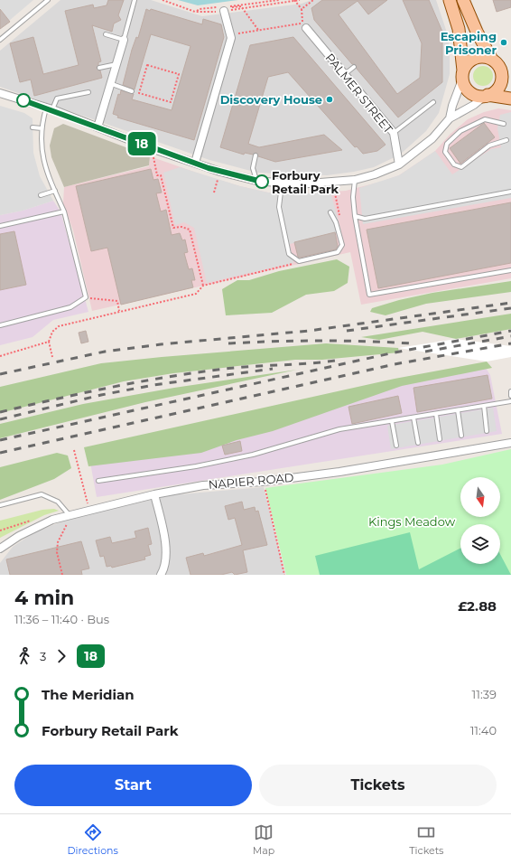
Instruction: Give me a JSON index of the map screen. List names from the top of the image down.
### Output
{
  "streets": {
    "street": ["PALMER STREET", "NAPIER ROAD"]
  },
  "parks": ["Kings Meadow"],
  "places": ["Escaping Prisoner", "Discovery House", "Forbury Retail Park"],
  "lines": ["bus line 18"],
  "north": "bottom",
  "page": {
    "on_map": "18",
    "heading": ["4 min", "11:36 – 11:40 · Bus", "£2.88"],
    "legs": ["3", "18"],
    "list": [
      {
        "name": "The Meridian",
        "value": "11:39"
      },
      {
        "name": "Forbury Retail Park",
        "value": "11:40"
      }
    ],
    "buttons": ["Start", "Tickets"],
    "tabs": ["Directions", "Map", "Tickets"]
  }
}
